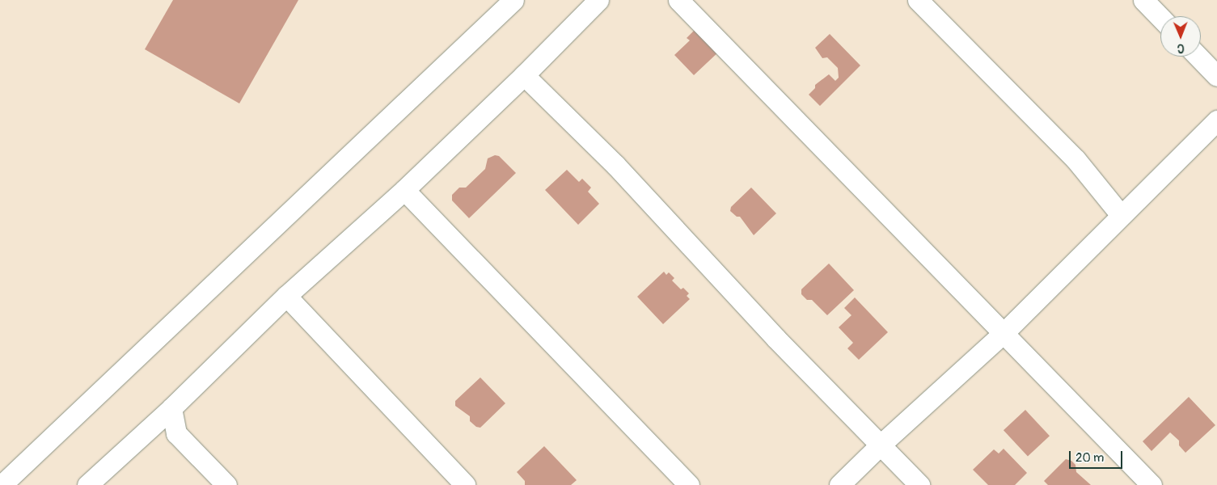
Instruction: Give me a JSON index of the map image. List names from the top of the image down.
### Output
{
  "scale_bar": "20 m",
  "north": "bottom"
}
